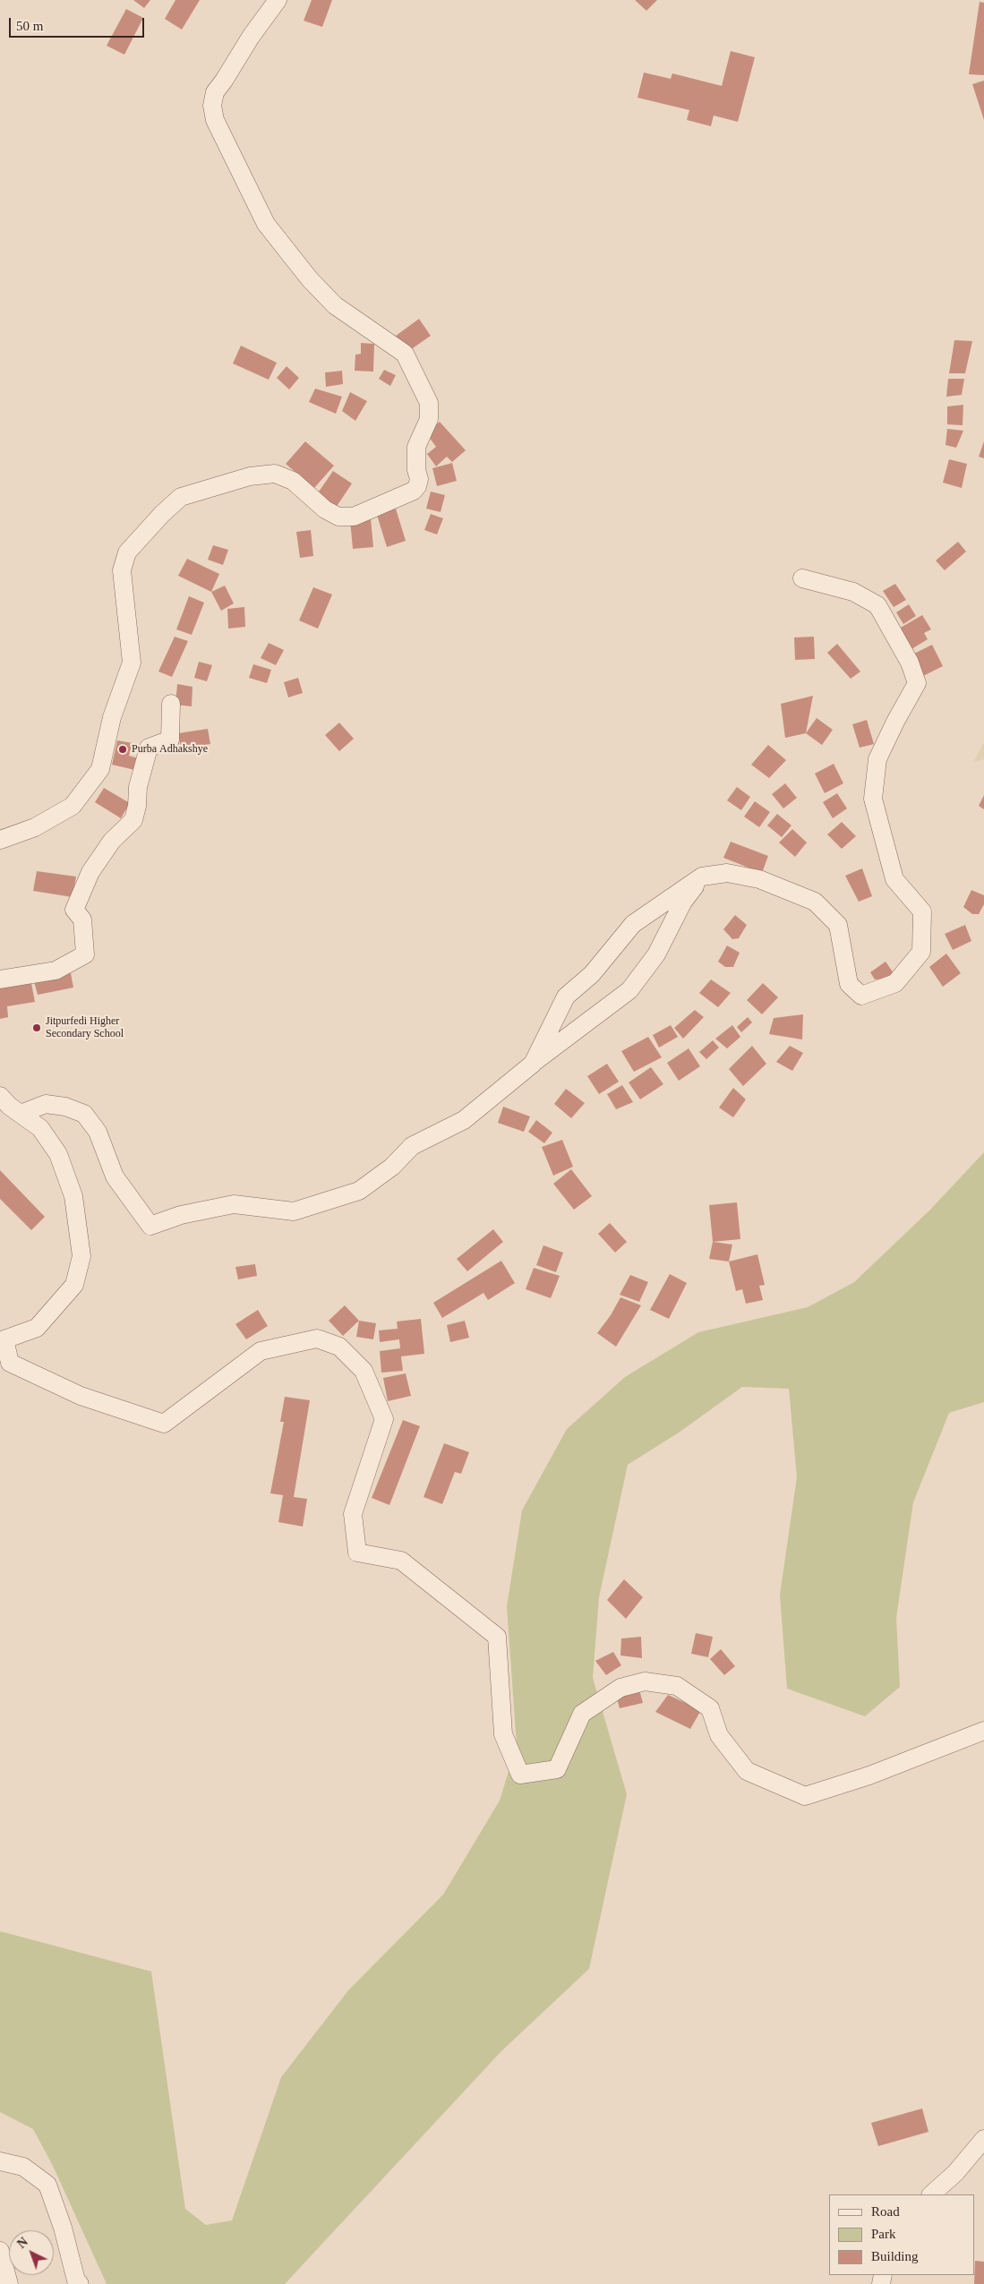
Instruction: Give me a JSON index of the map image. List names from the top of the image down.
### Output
{
  "places": ["Purba Adhakshye", "Jitpurfedi Higher Secondary School"],
  "legend": ["Road", "Park", "Building"],
  "scale_bar": "50 m",
  "north": "top left"
}
